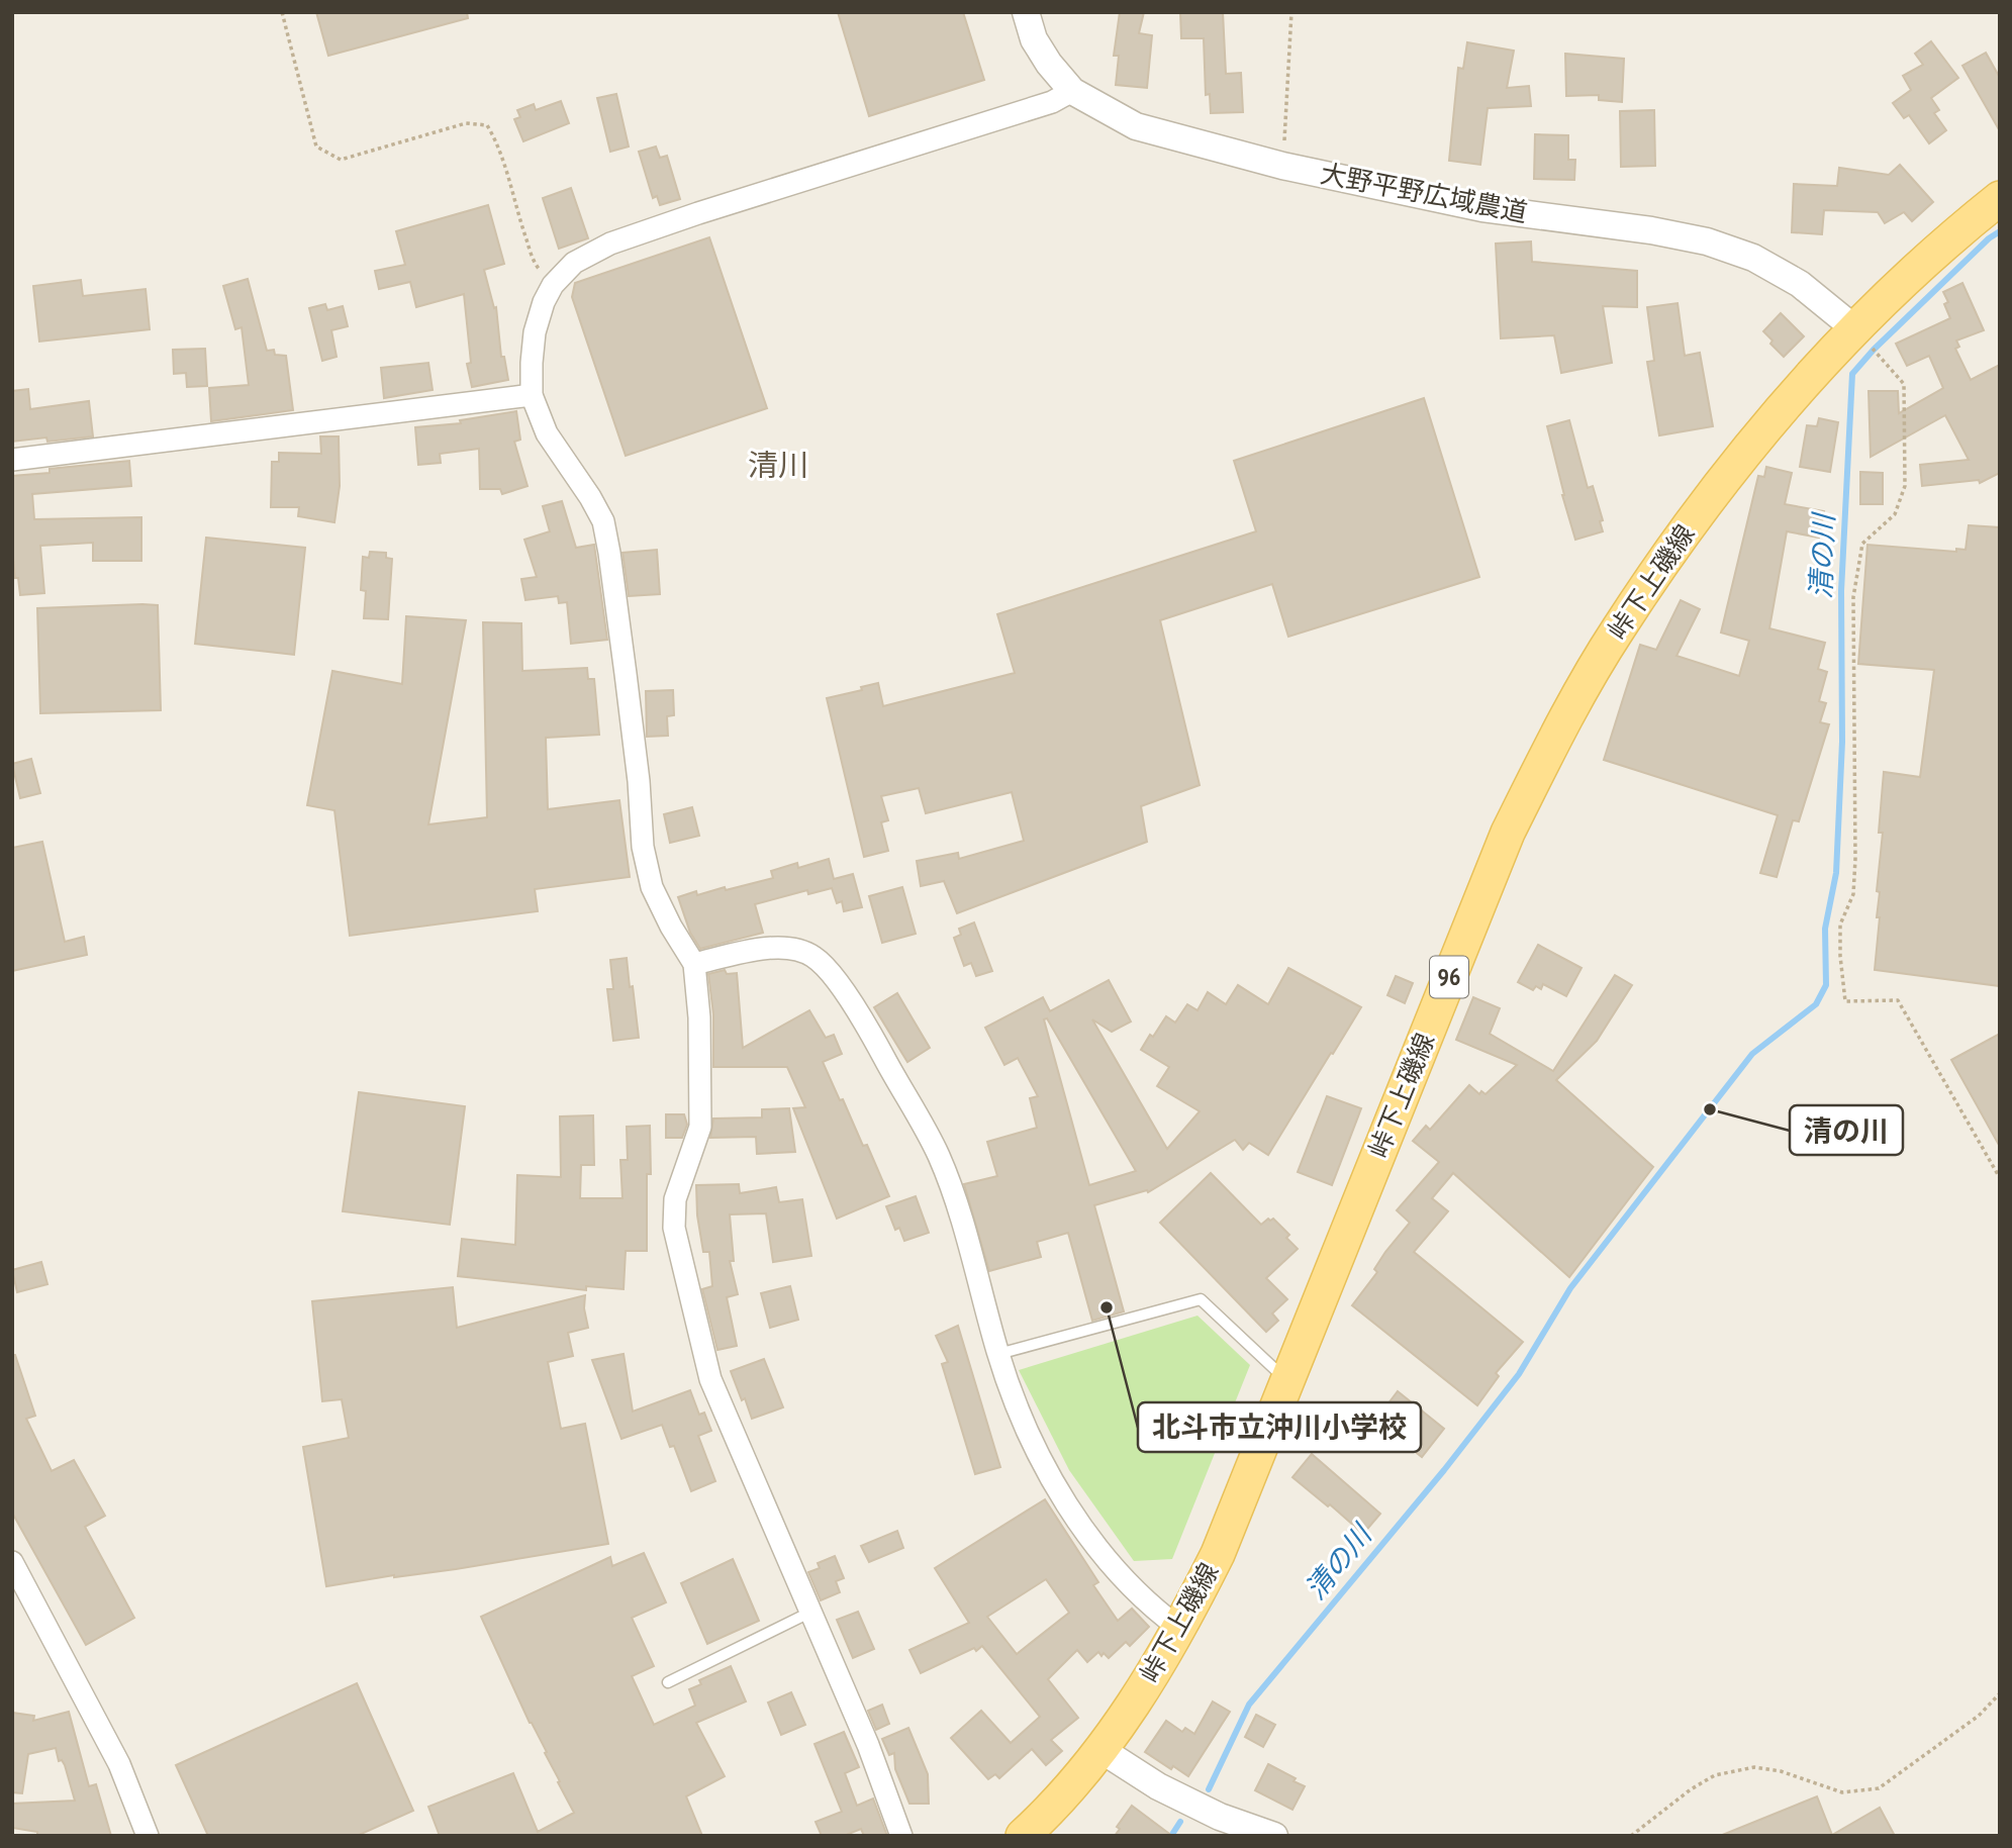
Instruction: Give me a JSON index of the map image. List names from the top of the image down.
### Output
{
  "streets": {
    "main road": ["峠下上磯線", "96"],
    "street": ["大野平野広域農道"]
  },
  "crossings": [
    ["大野平野広域農道", "峠下上磯線"]
  ],
  "districts": ["清川"],
  "water": ["清の川"],
  "places": ["清の川", "北斗市立沖川小学校"]
}
